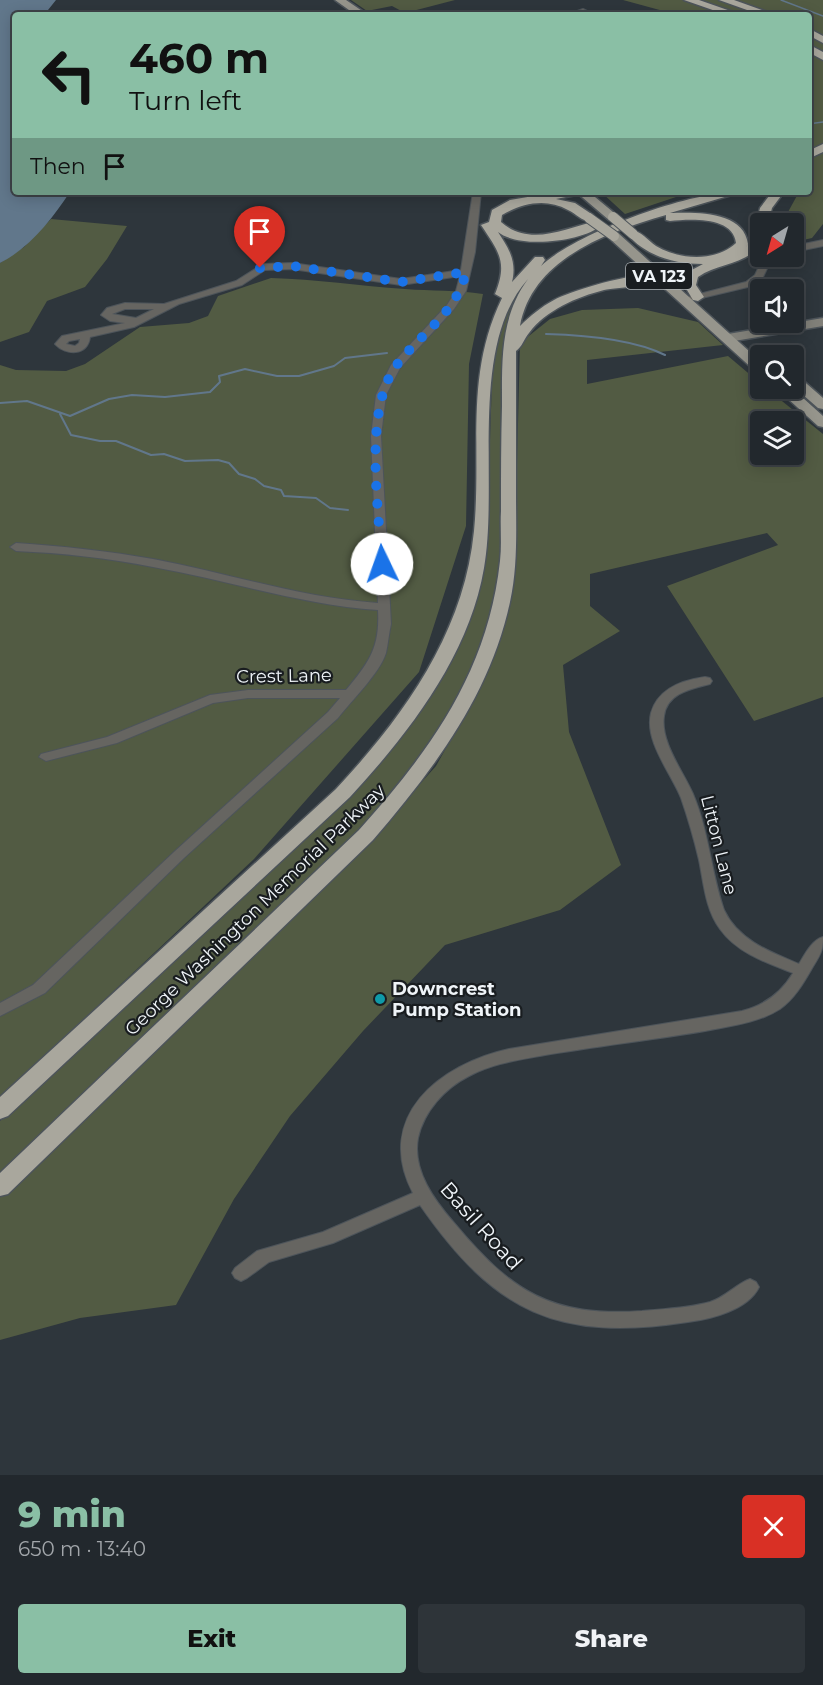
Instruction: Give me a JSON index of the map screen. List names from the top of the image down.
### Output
{
  "streets": {
    "highway": ["George Washington Memorial Parkway"],
    "main road": ["VA 123"],
    "street": ["Crest Lane", "Litton Lane", "Basil Road"]
  },
  "crossings": [
    ["VA 123", "George Washington Memorial Parkway"],
    ["Litton Lane", "Basil Road"]
  ],
  "places": ["Downcrest Pump Station"],
  "north": "bottom left",
  "page": {
    "turn": ["460 m", "Turn left"],
    "then": "Then",
    "heading": ["9 min", "650 m · 13:40"],
    "buttons": ["Exit", "Share"]
  }
}
